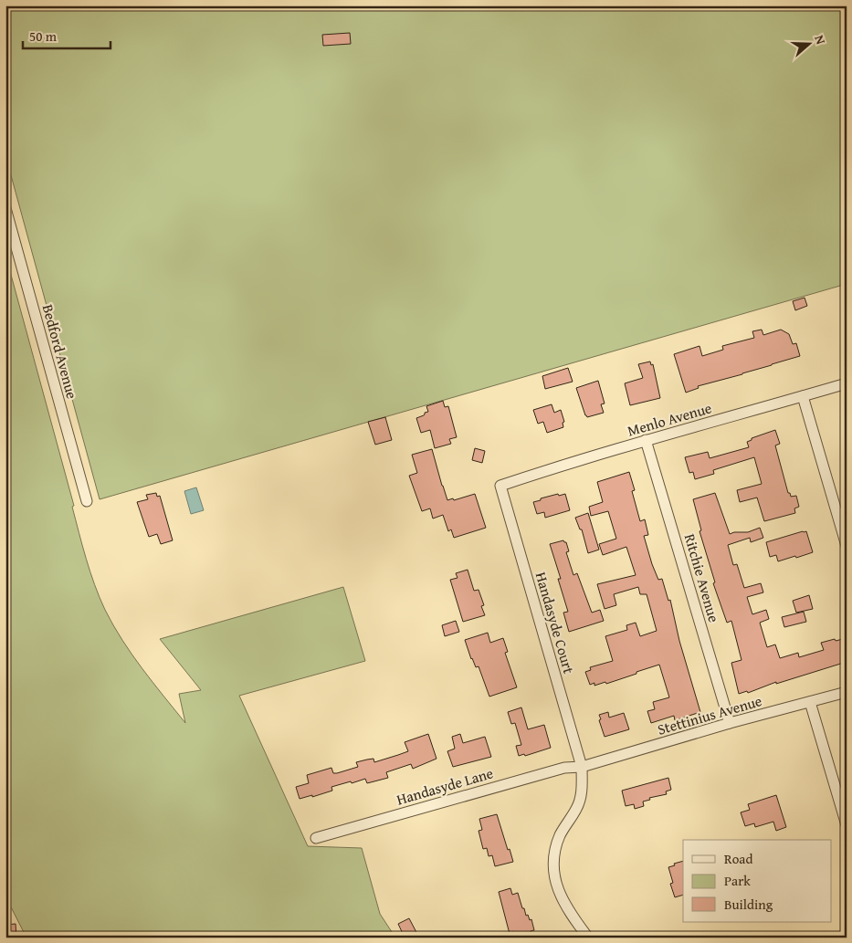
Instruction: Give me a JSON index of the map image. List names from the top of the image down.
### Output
{
  "streets": {
    "street": [
      "Bedford Avenue",
      "Menlo Avenue",
      "Ritchie Avenue",
      "Handasyde Court",
      "Stettinius Avenue",
      "Handasyde Lane"
    ]
  },
  "crossings": [
    ["Menlo Avenue", "Ritchie Avenue"],
    ["Menlo Avenue", "Handasyde Court"],
    ["Ritchie Avenue", "Stettinius Avenue"],
    ["Handasyde Court", "Stettinius Avenue"],
    ["Handasyde Court", "Handasyde Lane"],
    ["Stettinius Avenue", "Handasyde Lane"]
  ],
  "legend": ["Road", "Park", "Building"],
  "scale_bar": "50 m",
  "north": "right"
}
